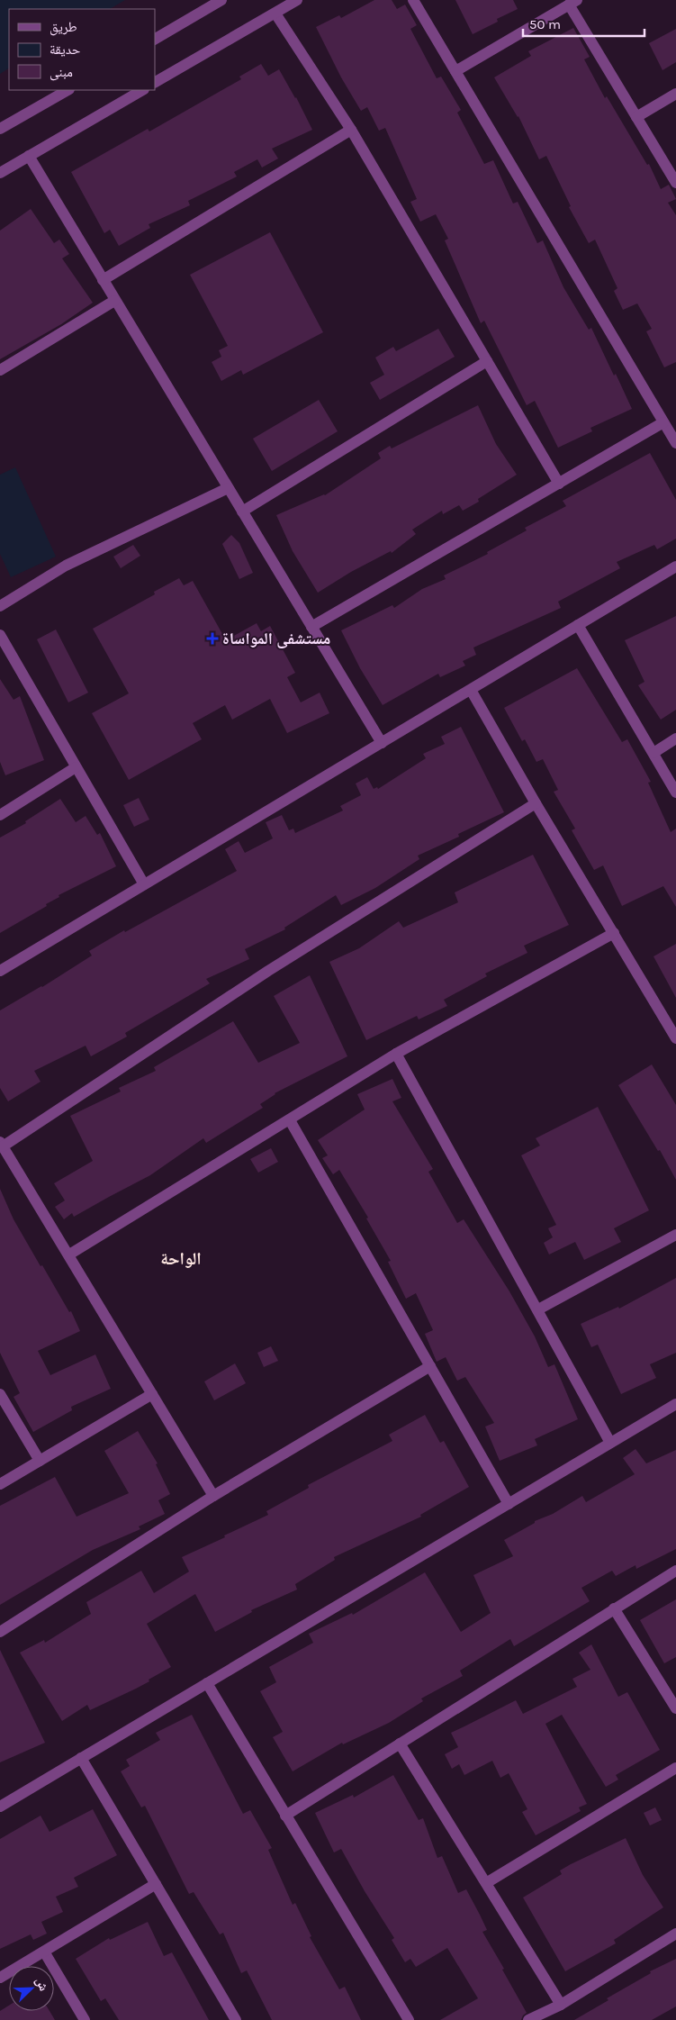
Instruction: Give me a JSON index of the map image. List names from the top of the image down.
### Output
{
  "districts": ["الواحة"],
  "places": {
    "health": ["مستشفى المواساة"]
  },
  "legend": ["طريق", "حديقة", "مبنى"],
  "scale_bar": "50 m",
  "north": "top right"
}
